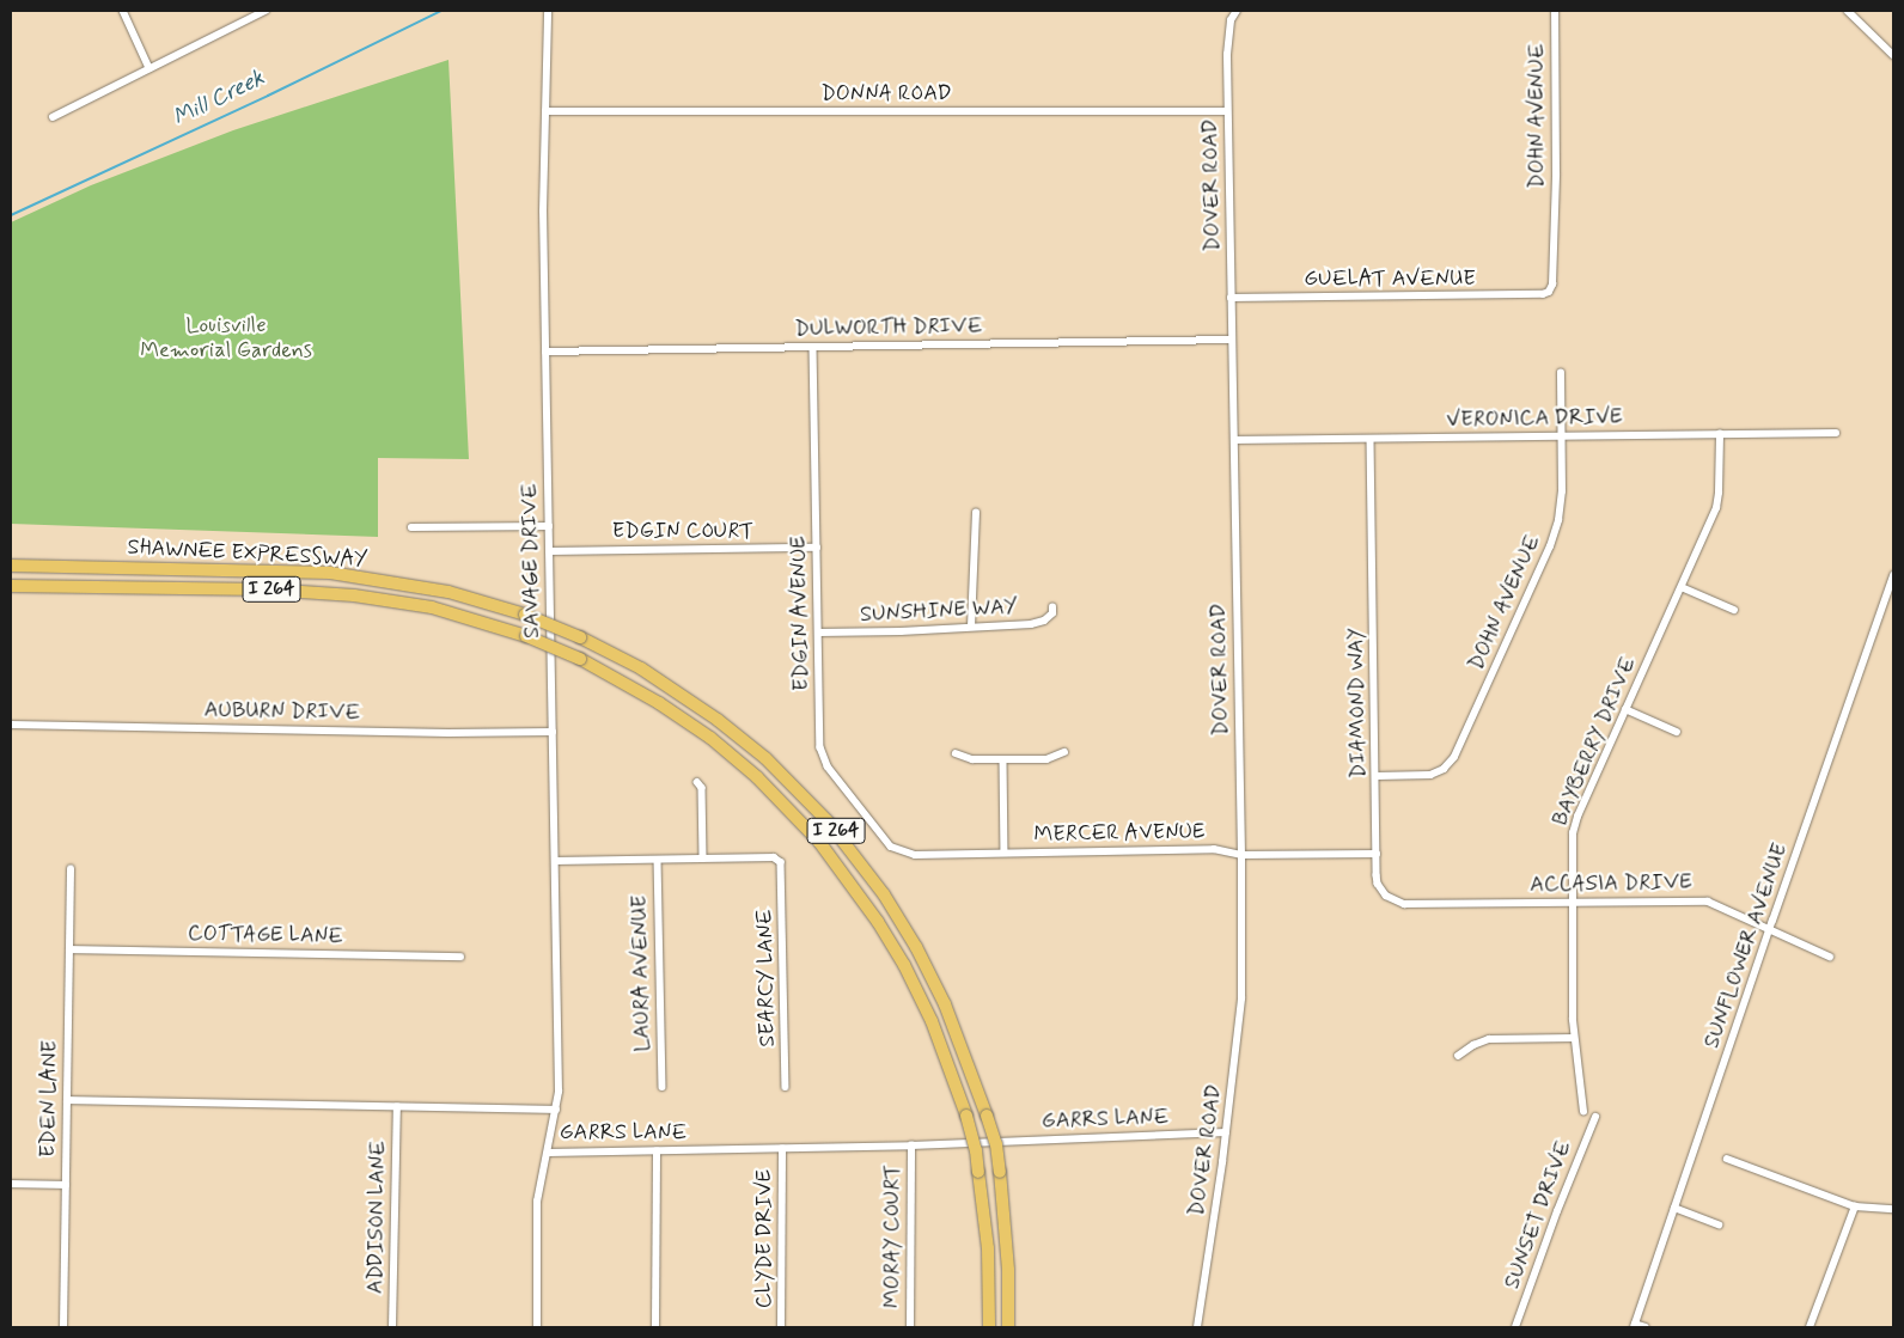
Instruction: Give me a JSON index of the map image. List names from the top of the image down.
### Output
{
  "streets": {
    "highway": ["SHAWNEE EXPRESSWAY", "I 264"],
    "street": [
      "DONNA ROAD",
      "DOHN AVENUE",
      "DOVER ROAD",
      "GUELAT AVENUE",
      "DULWORTH DRIVE",
      "VERONICA DRIVE",
      "EDGIN COURT",
      "SAVAGE DRIVE",
      "SUNSHINE WAY",
      "EDGIN AVENUE",
      "DIAMOND WAY",
      "AUBURN DRIVE",
      "BAYBERRY DRIVE",
      "MERCER AVENUE",
      "ACCASIA DRIVE",
      "COTTAGE LANE",
      "SUNFLOWER AVENUE",
      "LAURA AVENUE",
      "SEARCY LANE",
      "EDEN LANE",
      "GARRS LANE",
      "SUNSET DRIVE",
      "ADDISON LANE",
      "MORAY COURT",
      "CLYDE DRIVE"
    ]
  },
  "crossings": [
    ["DONNA ROAD", "DOVER ROAD"],
    ["DONNA ROAD", "SAVAGE DRIVE"],
    ["DOHN AVENUE", "GUELAT AVENUE"],
    ["DOHN AVENUE", "VERONICA DRIVE"],
    ["DOHN AVENUE", "DIAMOND WAY"],
    ["DOVER ROAD", "GUELAT AVENUE"],
    ["DOVER ROAD", "DULWORTH DRIVE"],
    ["DOVER ROAD", "VERONICA DRIVE"],
    ["DOVER ROAD", "MERCER AVENUE"],
    ["DOVER ROAD", "GARRS LANE"],
    ["DULWORTH DRIVE", "SAVAGE DRIVE"],
    ["DULWORTH DRIVE", "EDGIN AVENUE"],
    ["VERONICA DRIVE", "DIAMOND WAY"],
    ["VERONICA DRIVE", "BAYBERRY DRIVE"],
    ["EDGIN COURT", "SAVAGE DRIVE"],
    ["EDGIN COURT", "EDGIN AVENUE"],
    ["SAVAGE DRIVE", "AUBURN DRIVE"],
    ["SAVAGE DRIVE", "GARRS LANE"],
    ["SUNSHINE WAY", "EDGIN AVENUE"],
    ["EDGIN AVENUE", "MERCER AVENUE"],
    ["DIAMOND WAY", "MERCER AVENUE"],
    ["DIAMOND WAY", "ACCASIA DRIVE"],
    ["BAYBERRY DRIVE", "ACCASIA DRIVE"],
    ["ACCASIA DRIVE", "SUNFLOWER AVENUE"],
    ["COTTAGE LANE", "EDEN LANE"],
    ["EDEN LANE", "GARRS LANE"],
    ["GARRS LANE", "ADDISON LANE"],
    ["GARRS LANE", "MORAY COURT"],
    ["GARRS LANE", "CLYDE DRIVE"]
  ],
  "water": ["Mill Creek"],
  "parks": ["Louisville Memorial Gardens"]
}
